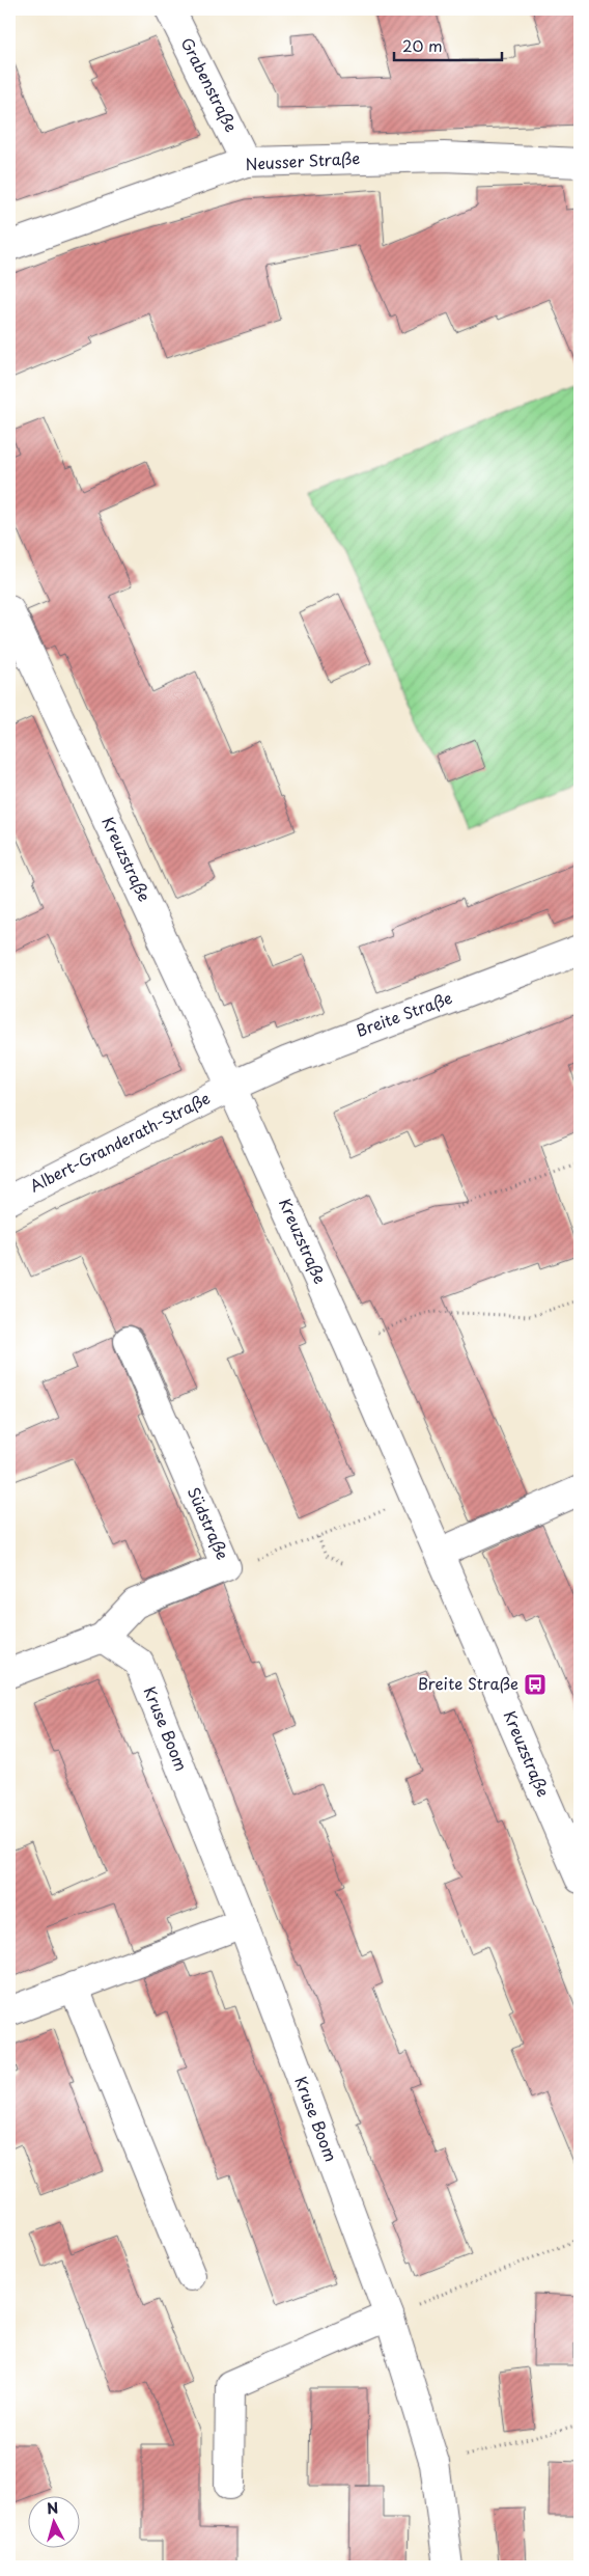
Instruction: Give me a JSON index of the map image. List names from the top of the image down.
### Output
{
  "streets": {
    "street": [
      "Grabenstraße",
      "Neusser Straße",
      "Kreuzstraße",
      "Breite Straße",
      "Albert-Granderath-Straße",
      "Südstraße",
      "Kruse Boom"
    ]
  },
  "crossings": [
    ["Grabenstraße", "Neusser Straße"],
    ["Kreuzstraße", "Breite Straße"],
    ["Kreuzstraße", "Albert-Granderath-Straße"],
    ["Breite Straße", "Albert-Granderath-Straße"],
    ["Südstraße", "Kruse Boom"]
  ],
  "places": {
    "bus stop": ["Breite Straße"]
  },
  "scale_bar": "20 m",
  "north": "top"
}
